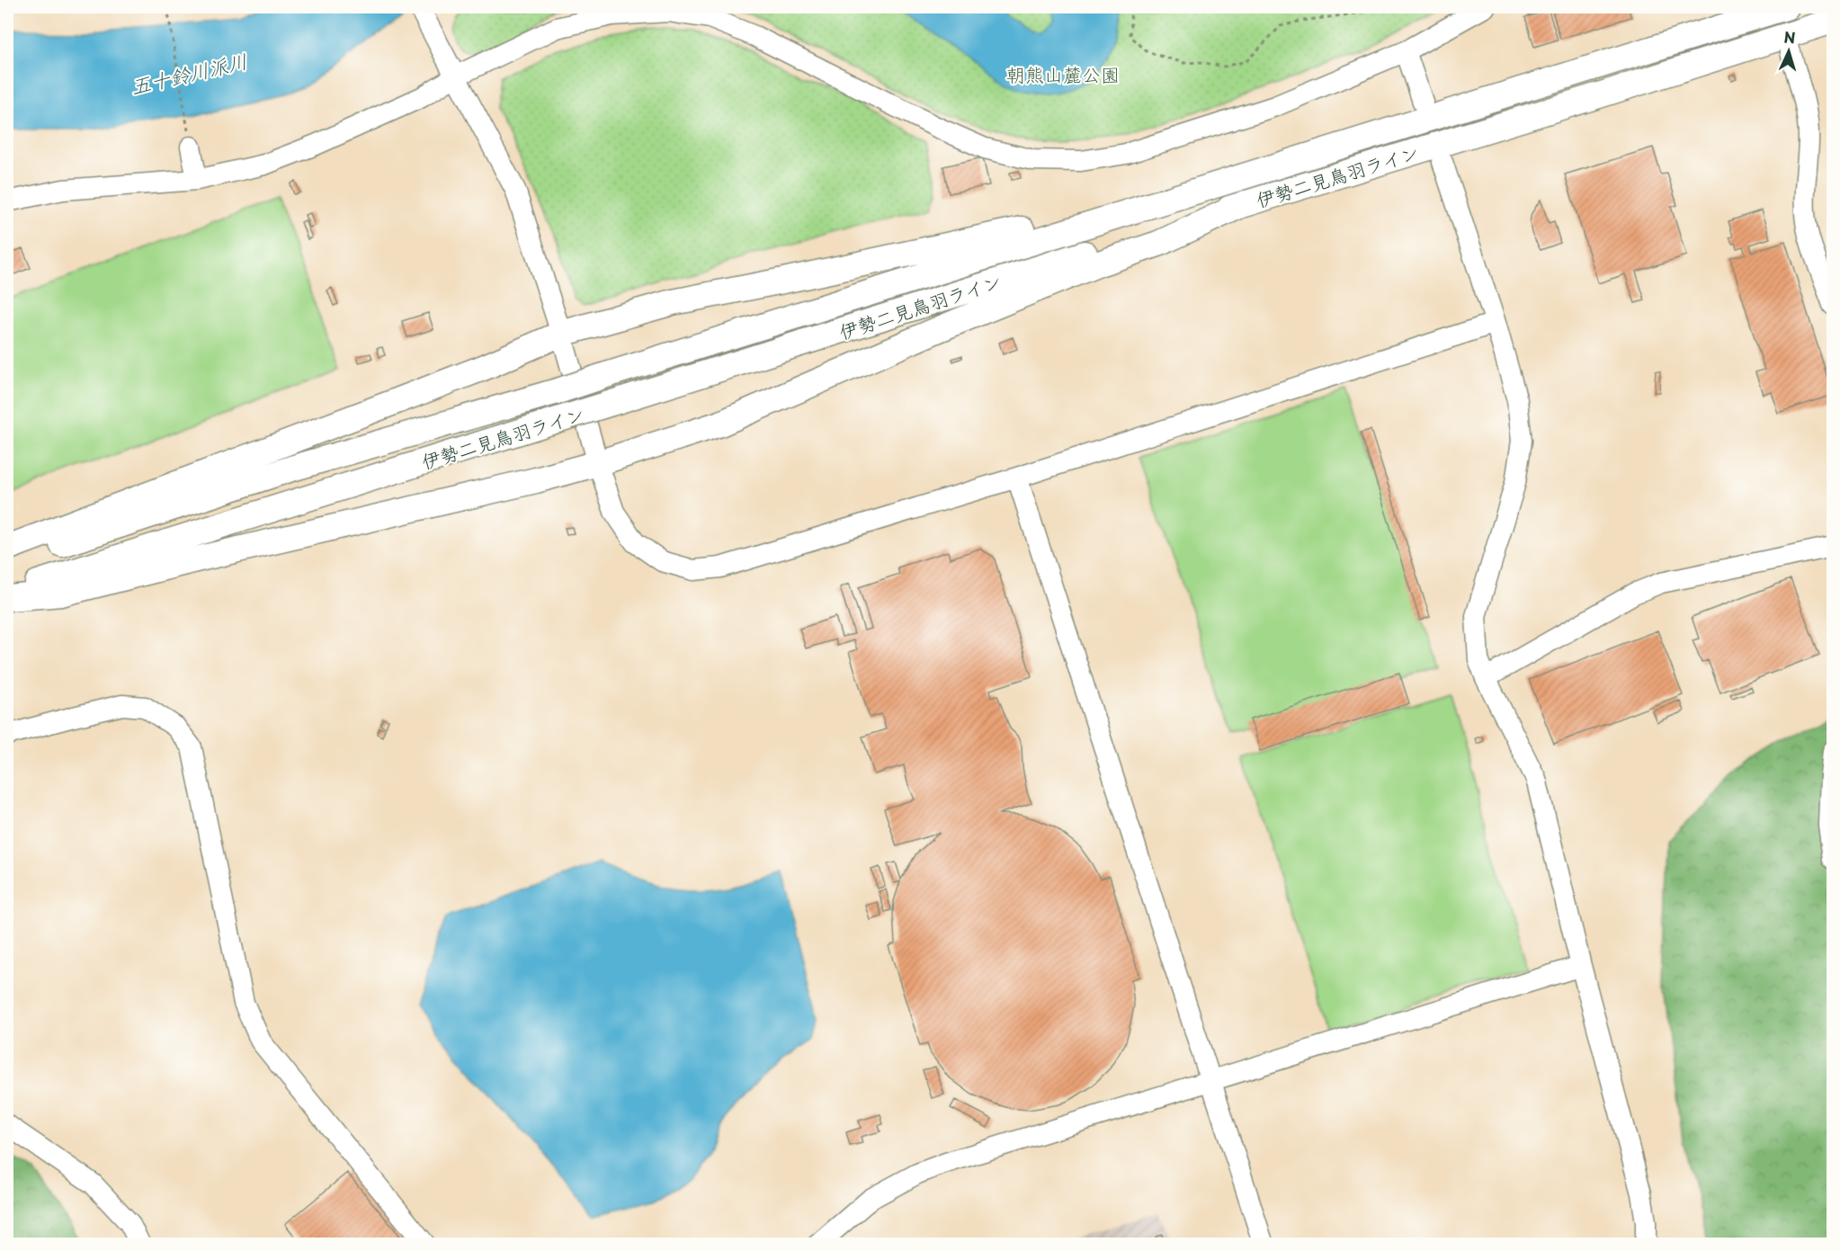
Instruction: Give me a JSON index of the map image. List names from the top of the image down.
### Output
{
  "streets": {
    "main road": ["伊勢二見鳥羽ライン"]
  },
  "water": ["五十鈴川派川"],
  "parks": ["朝熊山麓公園"],
  "north": "top"
}
